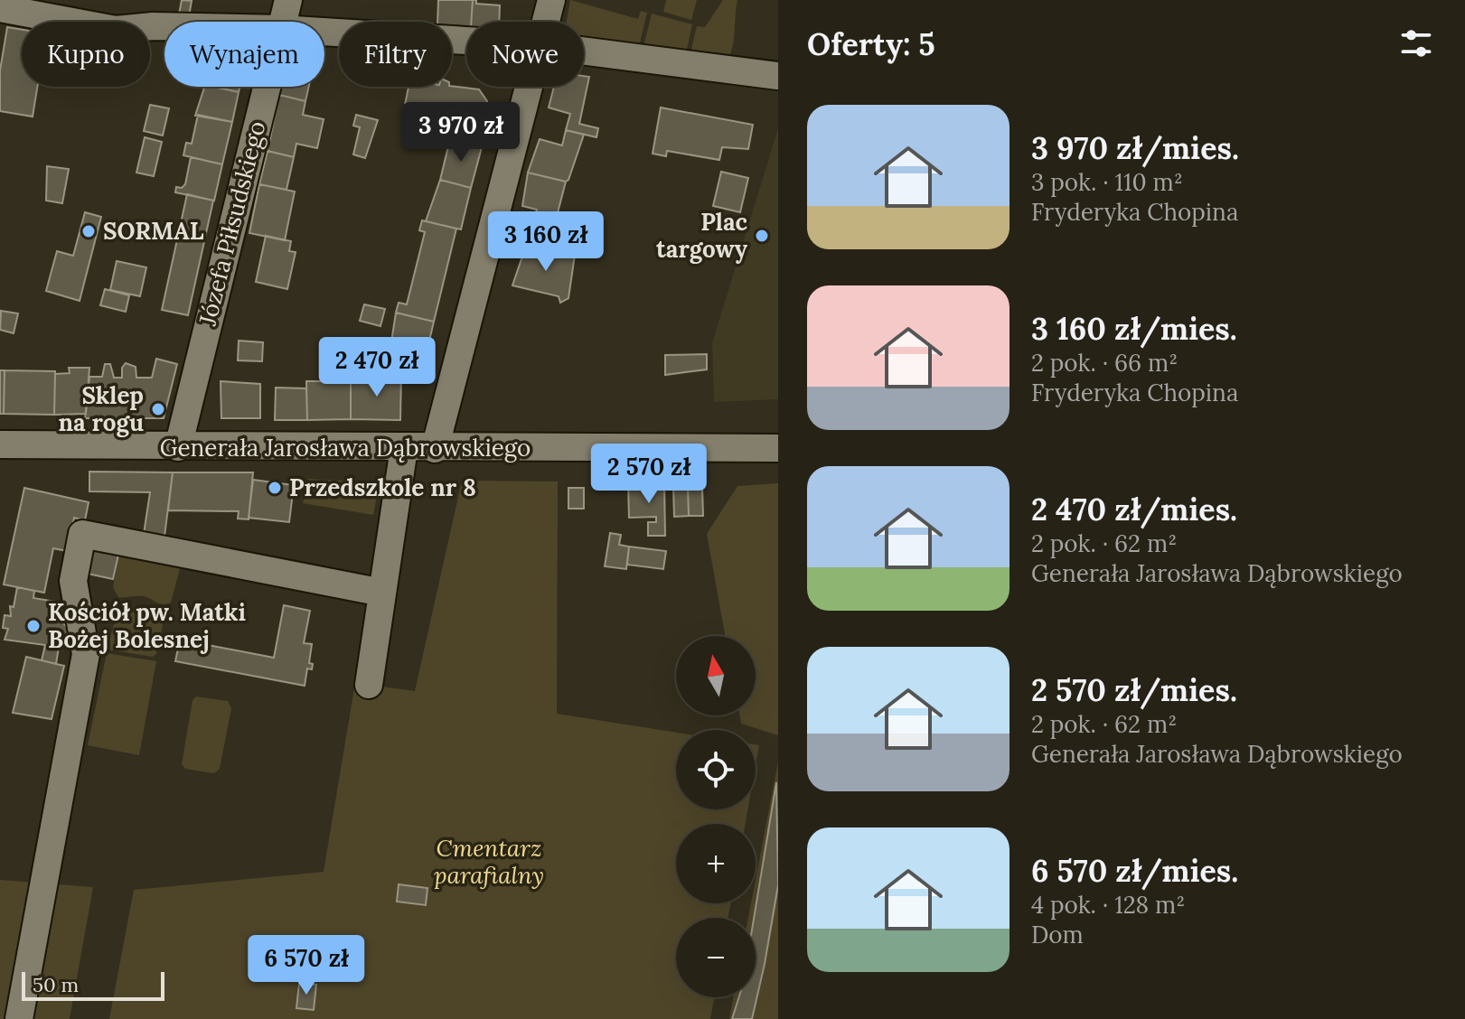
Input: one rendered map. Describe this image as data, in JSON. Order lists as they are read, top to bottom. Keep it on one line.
{"streets":{"street":["Józefa Piłsudskiego","Generała Jarosława Dąbrowskiego"]},"crossings":[["Józefa Piłsudskiego","Generała Jarosława Dąbrowskiego"]],"parks":["Cmentarz parafialny"],"places":["SORMAL","Plac targowy","Sklep na rogu","Przedszkole nr 8","Kościół pw. Matki Bożej Bolesnej"],"scale_bar":"50 m","north":"top","page":{"heading":"Oferty: 5","chip":["Kupno","Wynajem","Filtry","Nowe"],"list":[{"name":"3 970 zł/mies.","note":"3 pok. · 110 m² · Fryderyka Chopina"},{"name":"3 160 zł/mies.","note":"2 pok. · 66 m² · Fryderyka Chopina"},{"name":"2 470 zł/mies.","note":"2 pok. · 62 m² · Generała Jarosława Dąbrowskiego"},{"name":"2 570 zł/mies.","note":"2 pok. · 62 m² · Generała Jarosława Dąbrowskiego"},{"name":"6 570 zł/mies.","note":"4 pok. · 128 m² · Dom"}],"price":["3 970 zł","3 160 zł","2 470 zł","2 570 zł","6 570 zł"],"map_buttons":["+","−"],"scale":"50 m"}}
